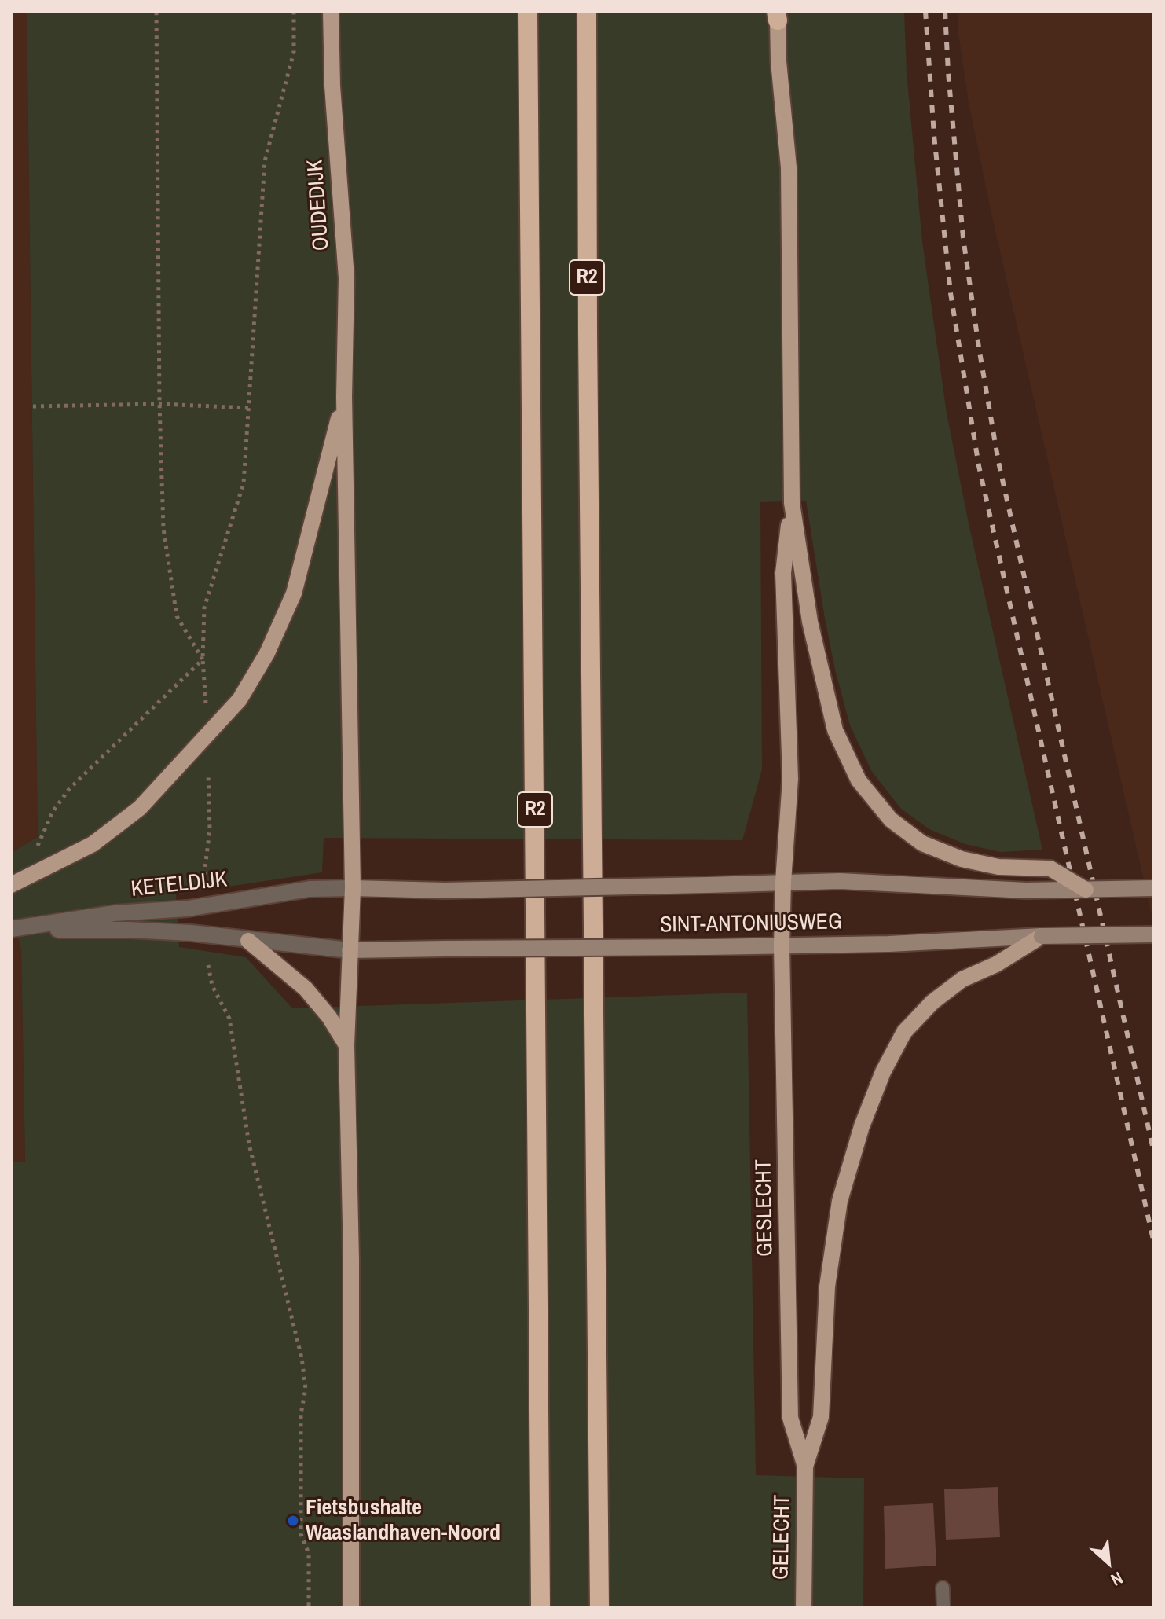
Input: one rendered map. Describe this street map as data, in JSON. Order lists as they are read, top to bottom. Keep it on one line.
{"streets":{"highway":["R2"],"main road":["OUDEDIJK","SINT-ANTONIUSWEG","GESLECHT","GELECHT"],"street":["KETELDIJK"]},"crossings":[["KETELDIJK","SINT-ANTONIUSWEG"],["SINT-ANTONIUSWEG","GESLECHT"],["GESLECHT","GELECHT"]],"places":["Fietsbushalte Waaslandhaven-Noord"],"north":"bottom right"}
